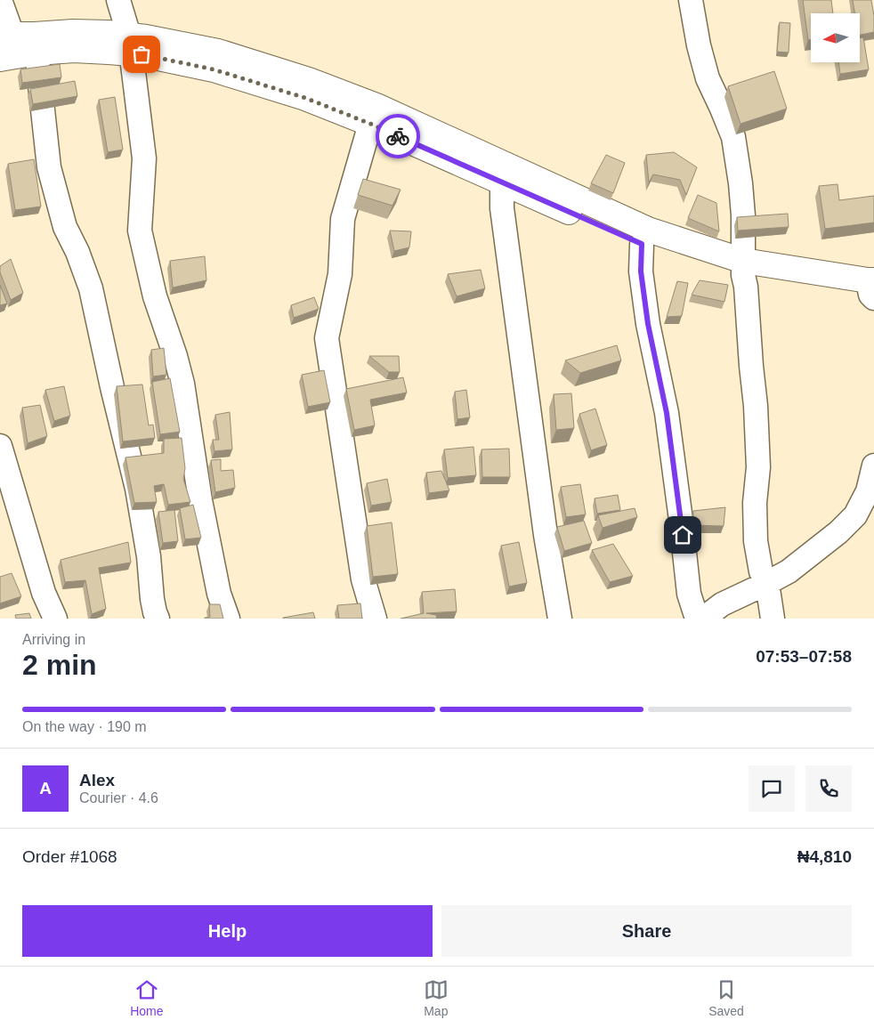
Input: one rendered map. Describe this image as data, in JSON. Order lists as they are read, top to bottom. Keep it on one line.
{"north":"left","page":{"heading":["2 min","Arriving in","07:53–07:58"],"panel":["Alex","Courier · 4.6","Order #1068","₦4,810"],"bar":"On the way · 190 m","round":"A","buttons":["Help","Share"],"tabs":["Home","Map","Saved"]}}
